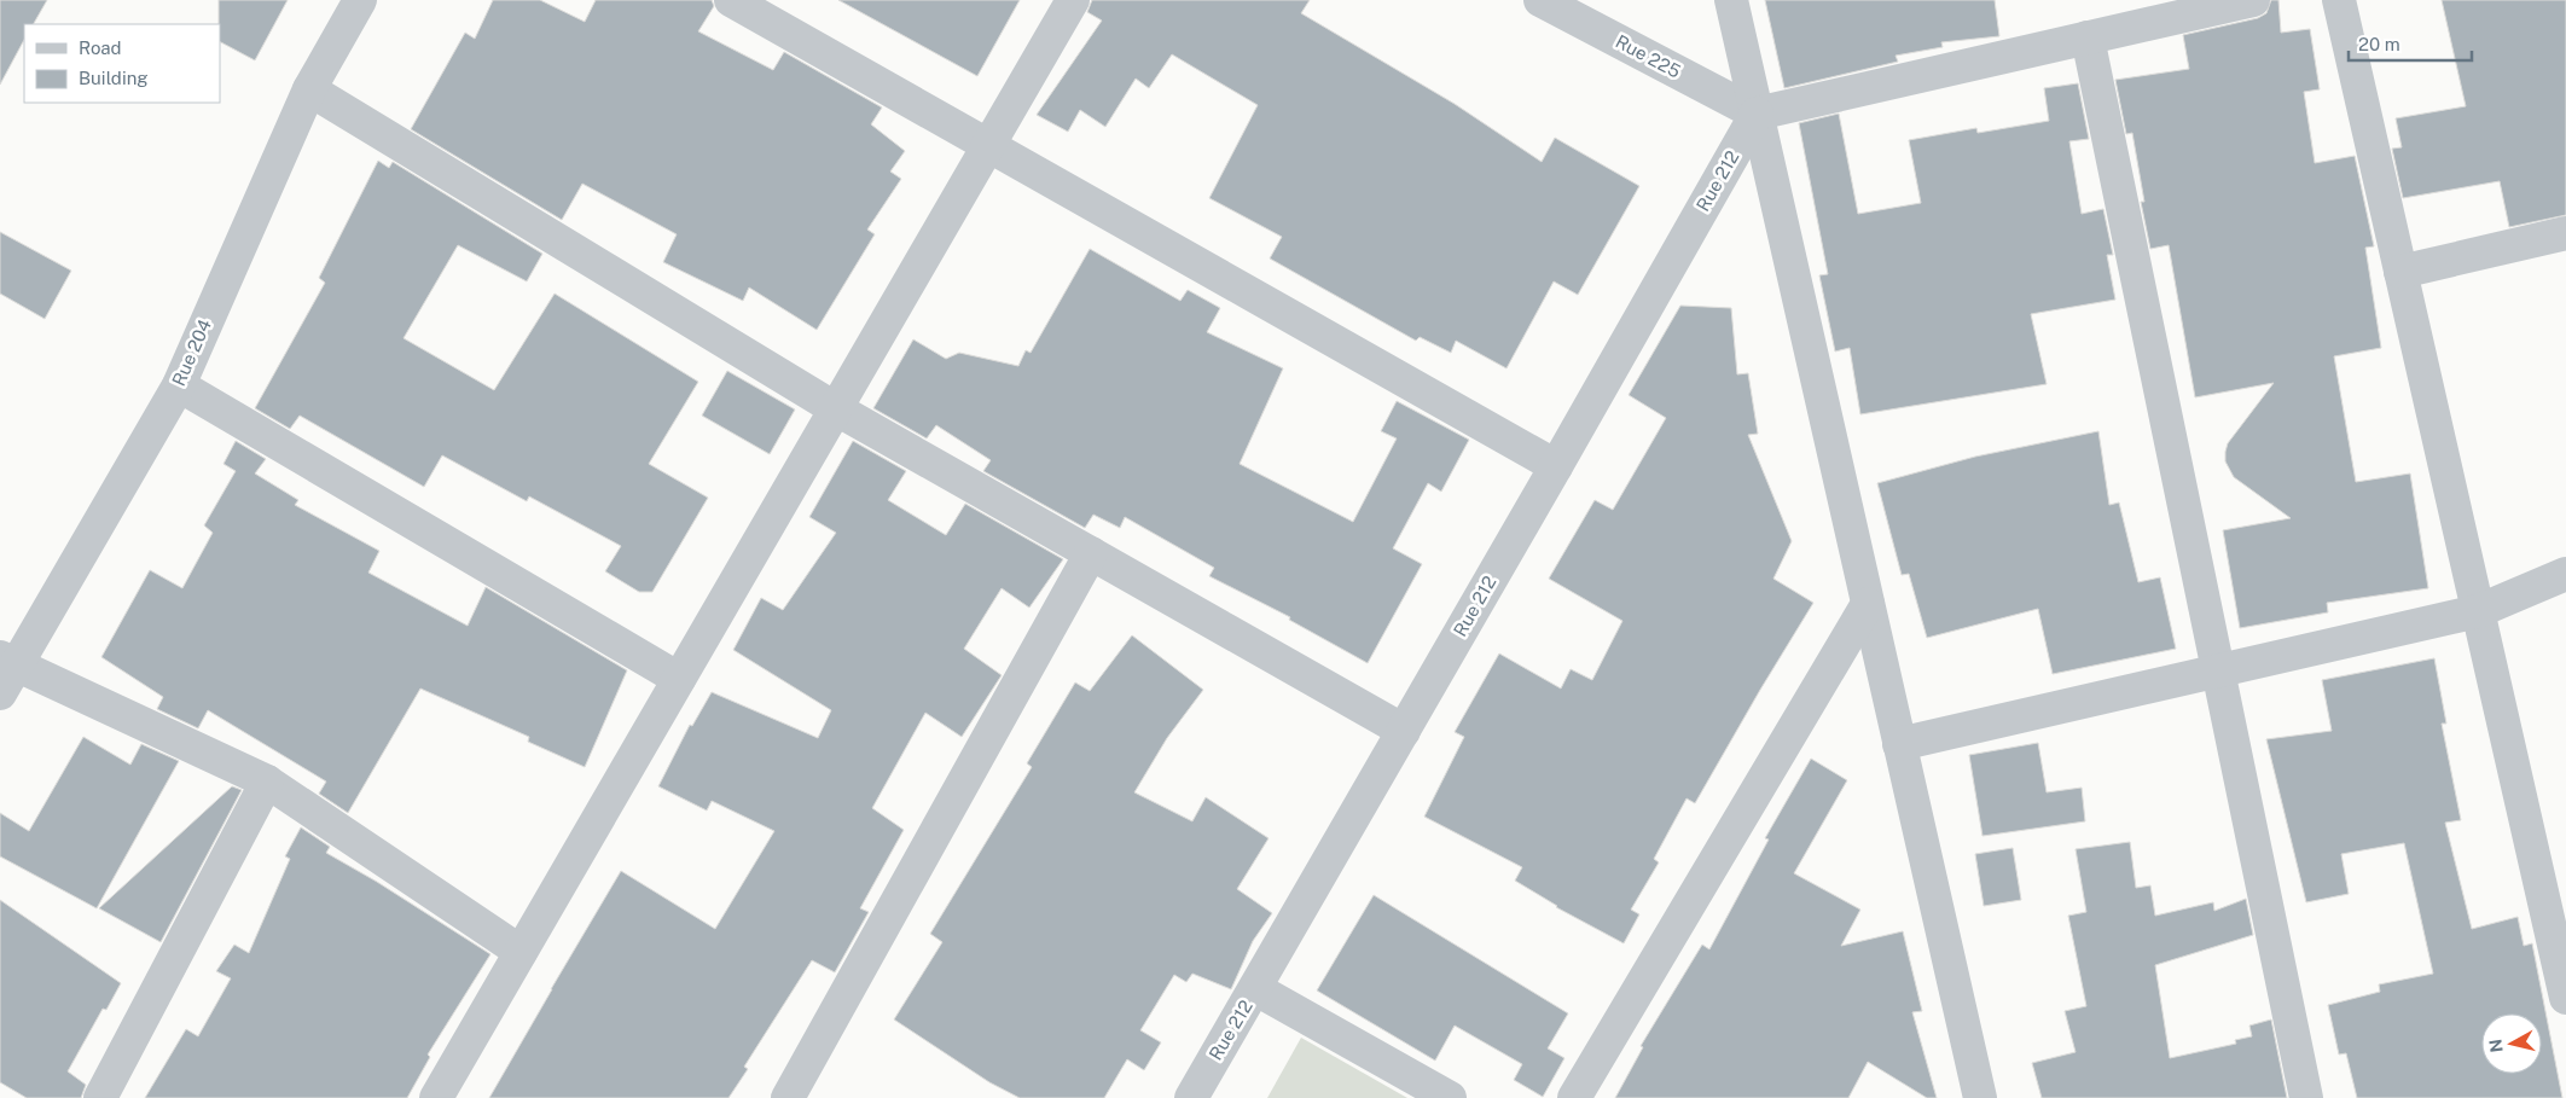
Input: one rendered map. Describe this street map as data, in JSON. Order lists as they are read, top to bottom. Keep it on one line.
{"streets":{"street":["Rue 225","Rue 212","Rue 204"]},"crossings":[["Rue 225","Rue 212"]],"legend":["Road","Building"],"scale_bar":"20 m","north":"left"}
